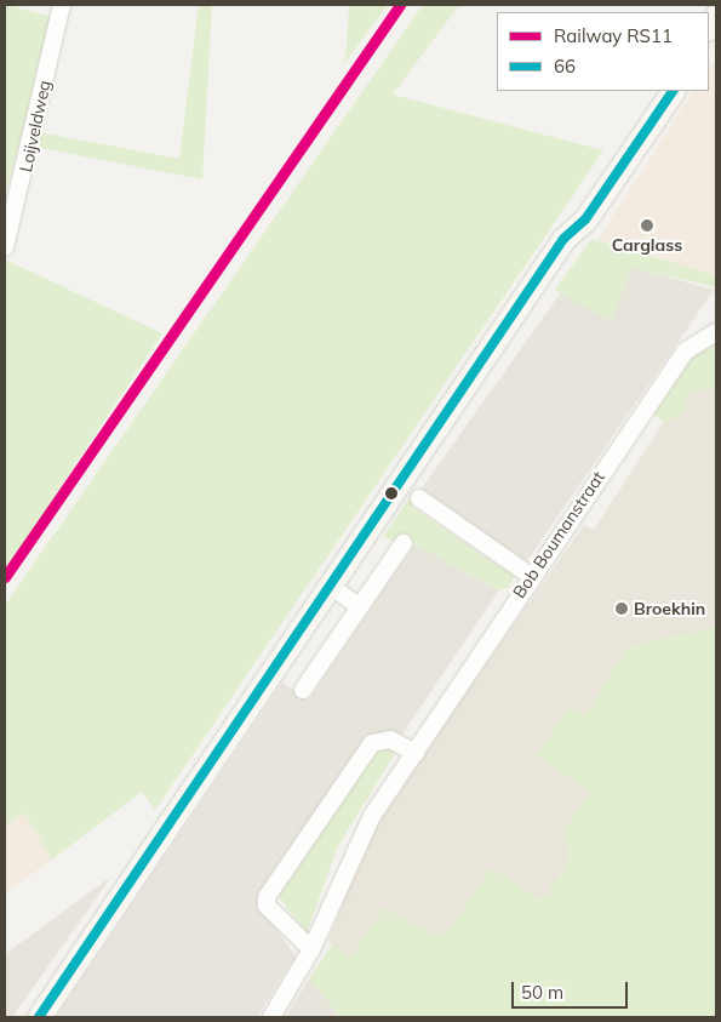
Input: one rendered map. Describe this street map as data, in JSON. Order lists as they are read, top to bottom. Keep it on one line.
{"streets":{"street":["Loijveldweg","Bob Boumanstraat"]},"places":["Carglass","Broekhin"],"lines":["rail line RS11","transit line 66"],"legend":["Railway RS11","66"],"scale_bar":"50 m"}
